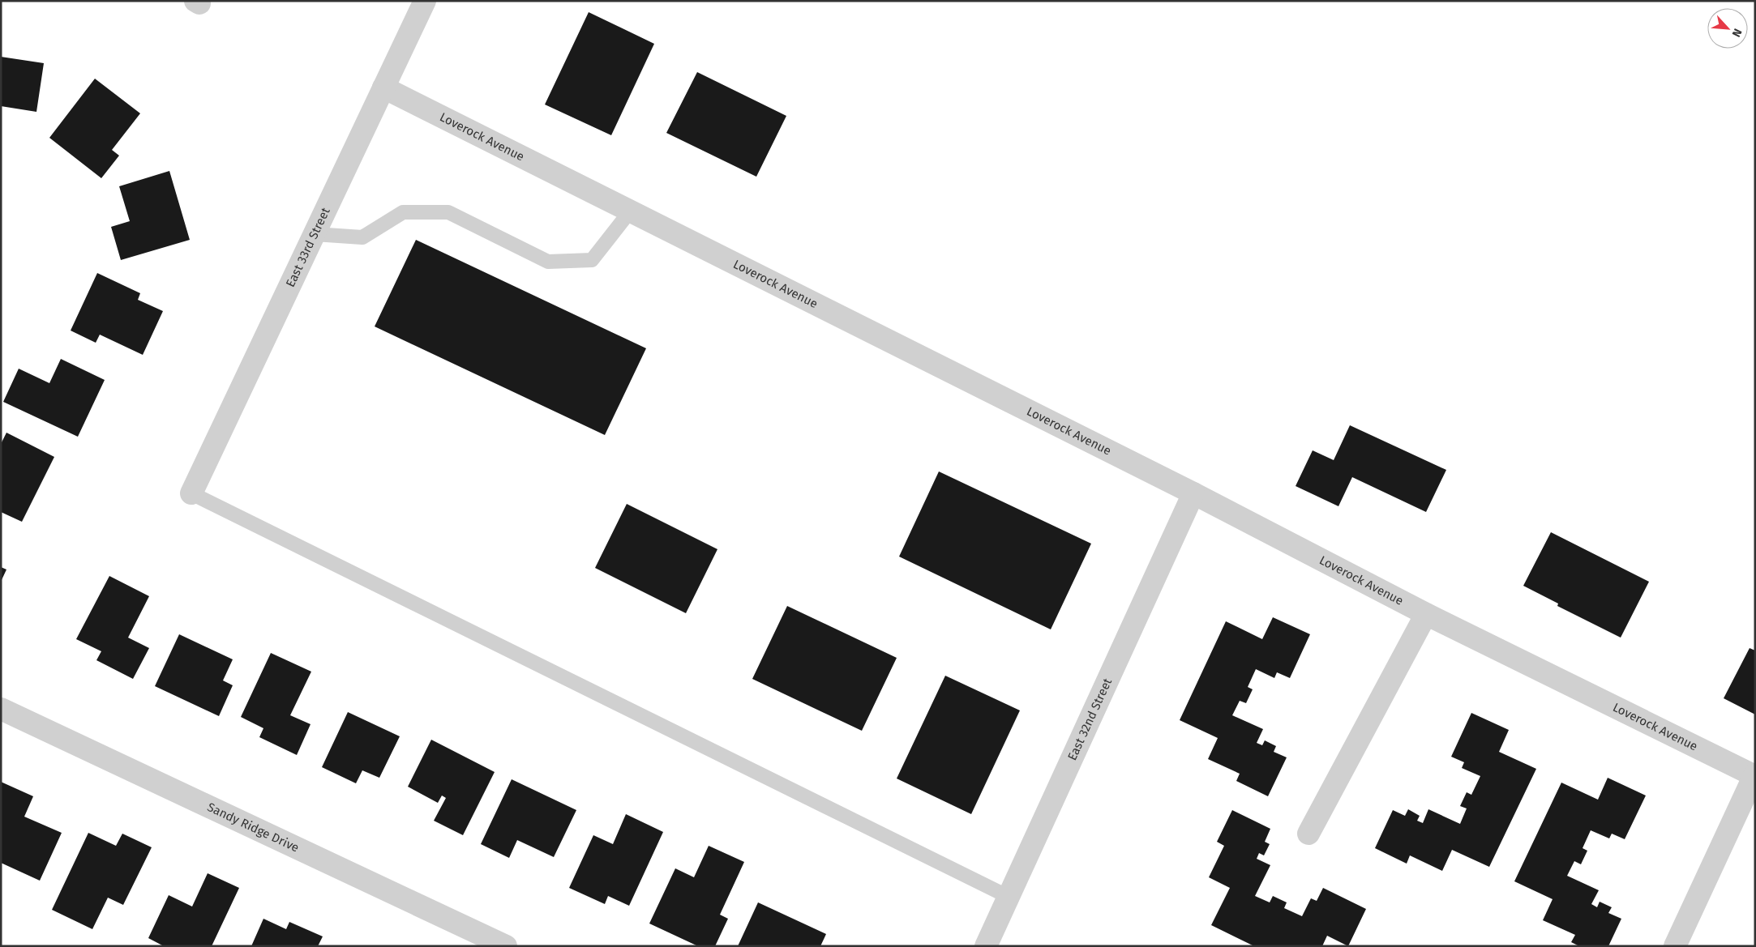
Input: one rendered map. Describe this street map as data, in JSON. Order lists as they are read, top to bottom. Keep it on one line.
{"streets":{"street":["Loverock Avenue","East 33rd Street","East 32nd Street","Sandy Ridge Drive"]},"crossings":[["Loverock Avenue","East 33rd Street"],["Loverock Avenue","East 32nd Street"]],"north":"bottom right"}
